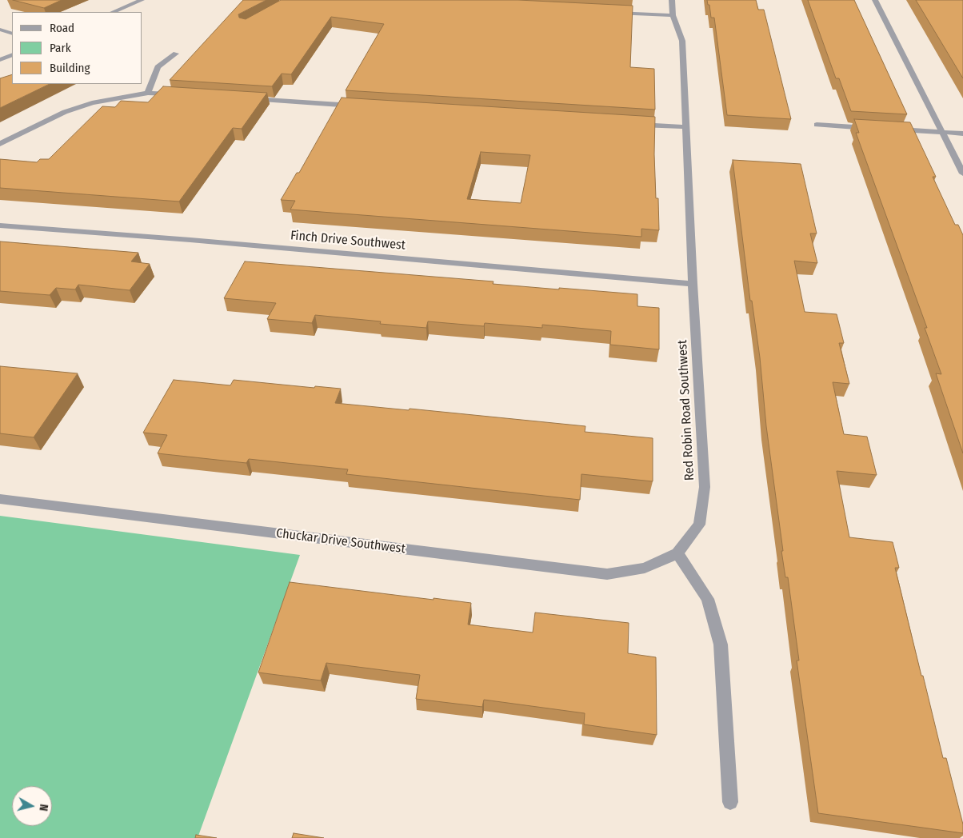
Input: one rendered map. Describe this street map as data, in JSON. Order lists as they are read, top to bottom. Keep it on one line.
{"streets":{"street":["Finch Drive Southwest","Red Robin Road Southwest","Chuckar Drive Southwest"]},"crossings":[["Finch Drive Southwest","Red Robin Road Southwest"],["Red Robin Road Southwest","Chuckar Drive Southwest"]],"legend":["Road","Park","Building"],"north":"right"}
